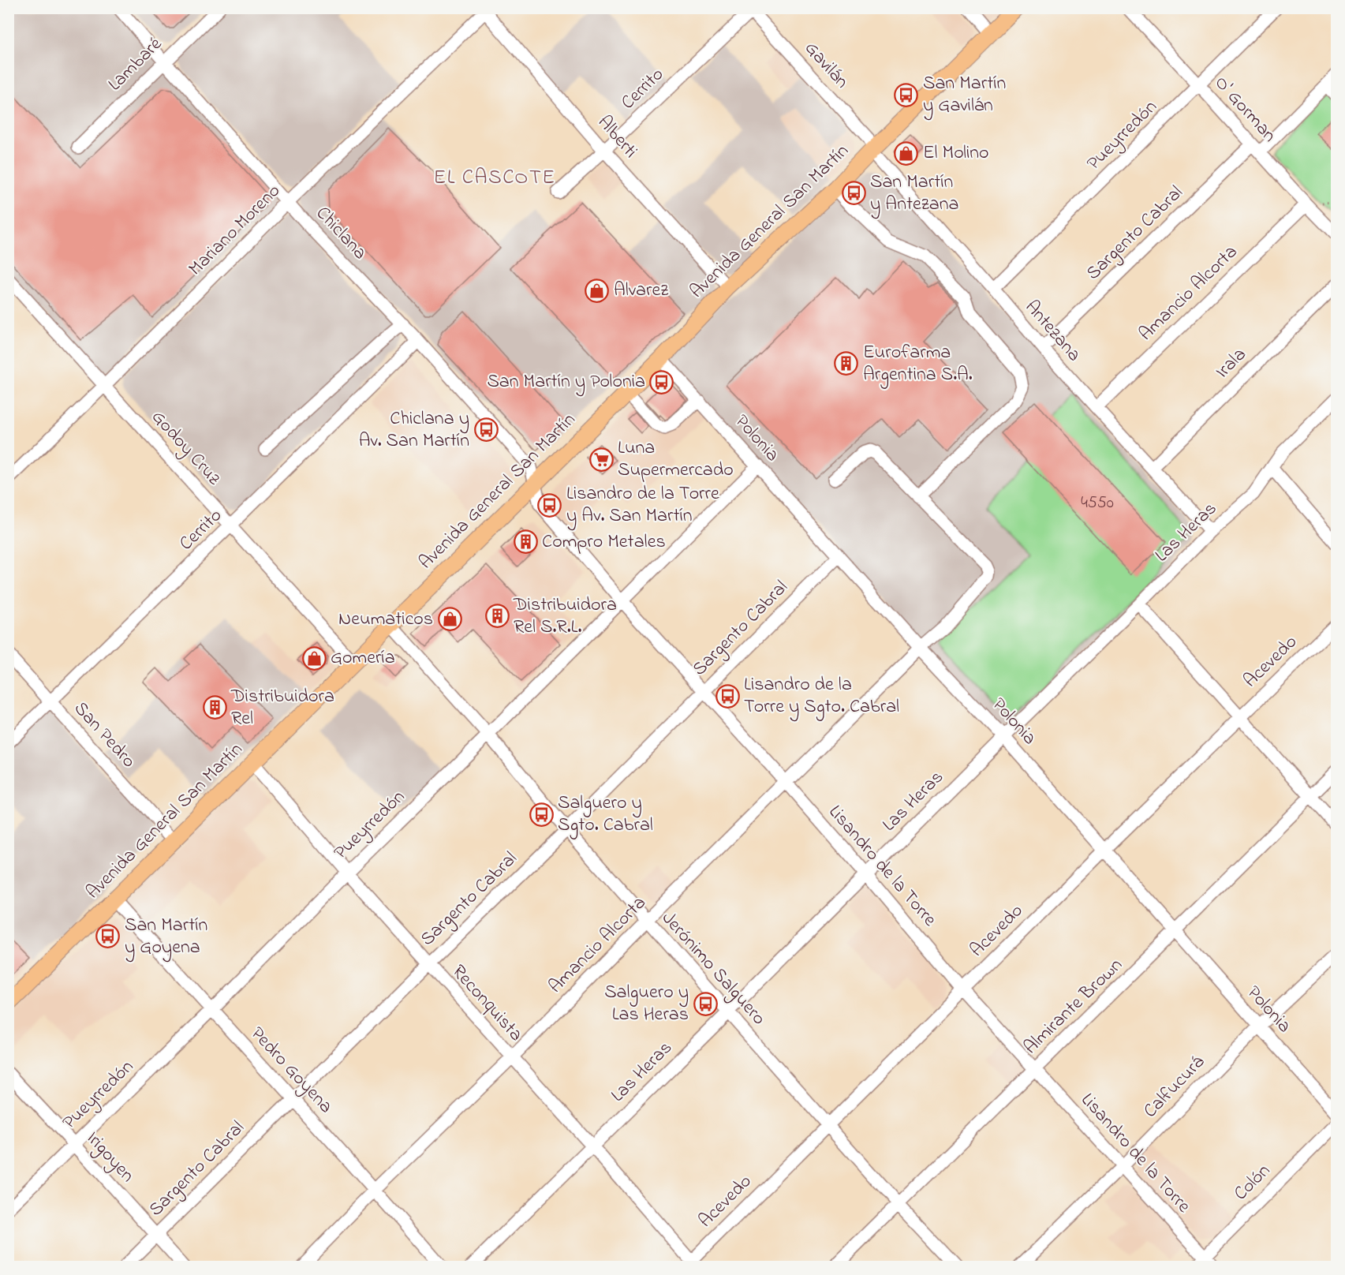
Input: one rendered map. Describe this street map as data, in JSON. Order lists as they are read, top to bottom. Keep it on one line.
{"streets":{"main road":["Avenida General San Martín"],"street":["Lambaré","Gavilán","Cerrito","O' Gorman","Pueyrredón","Alberti","Mariano Moreno","Chiclana","Sargento Cabral","Amancio Alcorta","Antezana","Irala","Polonia","Godoy Cruz","Las Heras","Acevedo","San Pedro","Lisandro de la Torre","Jerónimo Salguero","Reconquista","Almirante Brown","Pedro Goyena","Calfucurá","Irigoyen","Colón"]},"crossings":[["Lambaré","Chiclana"],["Gavilán","Cerrito"],["Gavilán","Avenida General San Martín"],["Gavilán","Antezana"],["Cerrito","Alberti"],["Cerrito","Chiclana"],["Cerrito","Godoy Cruz"],["Cerrito","San Pedro"],["O' Gorman","Pueyrredón"],["O' Gorman","Sargento Cabral"],["O' Gorman","Amancio Alcorta"],["Pueyrredón","Antezana"],["Pueyrredón","Polonia"],["Pueyrredón","Lisandro de la Torre"],["Pueyrredón","Jerónimo Salguero"],["Pueyrredón","Reconquista"],["Pueyrredón","Pedro Goyena"],["Pueyrredón","Irigoyen"],["Alberti","Avenida General San Martín"],["Alberti","Mariano Moreno"],["Avenida General San Martín","Chiclana"],["Avenida General San Martín","Antezana"],["Avenida General San Martín","Polonia"],["Avenida General San Martín","Godoy Cruz"],["Avenida General San Martín","San Pedro"],["Avenida General San Martín","Lisandro de la Torre"],["Avenida General San Martín","Jerónimo Salguero"],["Avenida General San Martín","Reconquista"],["Avenida General San Martín","Pedro Goyena"],["Mariano Moreno","Chiclana"],["Mariano Moreno","Godoy Cruz"],["Chiclana","Lisandro de la Torre"],["Sargento Cabral","Antezana"],["Sargento Cabral","Polonia"],["Sargento Cabral","Lisandro de la Torre"],["Sargento Cabral","Jerónimo Salguero"],["Sargento Cabral","Reconquista"],["Sargento Cabral","Pedro Goyena"],["Sargento Cabral","Irigoyen"],["Amancio Alcorta","Antezana"],["Amancio Alcorta","Polonia"],["Amancio Alcorta","Lisandro de la Torre"],["Amancio Alcorta","Jerónimo Salguero"],["Amancio Alcorta","Reconquista"],["Amancio Alcorta","Pedro Goyena"],["Antezana","Irala"],["Antezana","Las Heras"],["Polonia","Las Heras"],["Polonia","Acevedo"],["Polonia","Almirante Brown"],["Polonia","Calfucurá"],["Las Heras","Lisandro de la Torre"],["Las Heras","Jerónimo Salguero"],["Las Heras","Reconquista"],["Acevedo","Lisandro de la Torre"],["Acevedo","Jerónimo Salguero"],["Acevedo","Reconquista"],["Lisandro de la Torre","Almirante Brown"],["Lisandro de la Torre","Calfucurá"],["Lisandro de la Torre","Colón"],["Jerónimo Salguero","Almirante Brown"]],"districts":["EL CASCOTE"],"places":{"bus stop":["San Martín y Gavilán","San Martín y Antezana","San Martín y Polonia","Chiclana y Av. San Martín","Lisandro de la Torre y Av. San Martín","Lisandro de la Torre y Sgto. Cabral","Salguero y Sgto. Cabral","San Martín y Goyena","Salguero y Las Heras"],"shop":["El Molino","Alvarez","Neumaticos","Gomería"],"building":["Eurofarma Argentina S.A.","Compro Metales","Distribuidora Rel S.R.L.","Distribuidora Rel"],"supermarket":["Luna Supermercado"]},"house_numbers":["4550"]}
